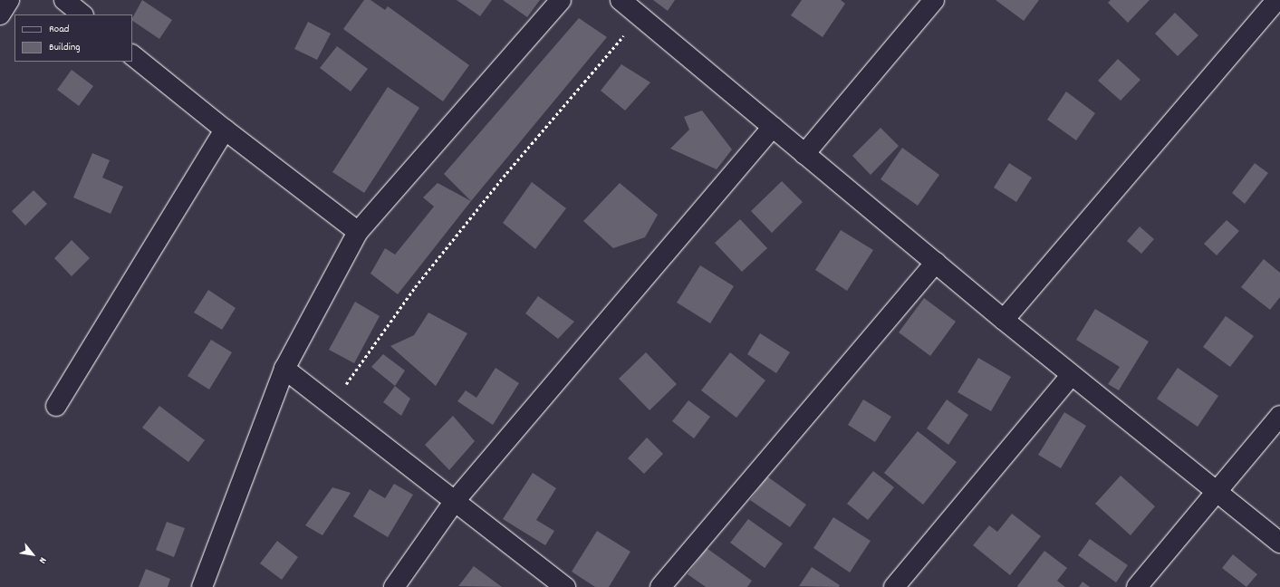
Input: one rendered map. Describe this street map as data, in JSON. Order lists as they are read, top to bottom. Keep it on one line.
{"legend":["Road","Building"],"north":"bottom right"}
